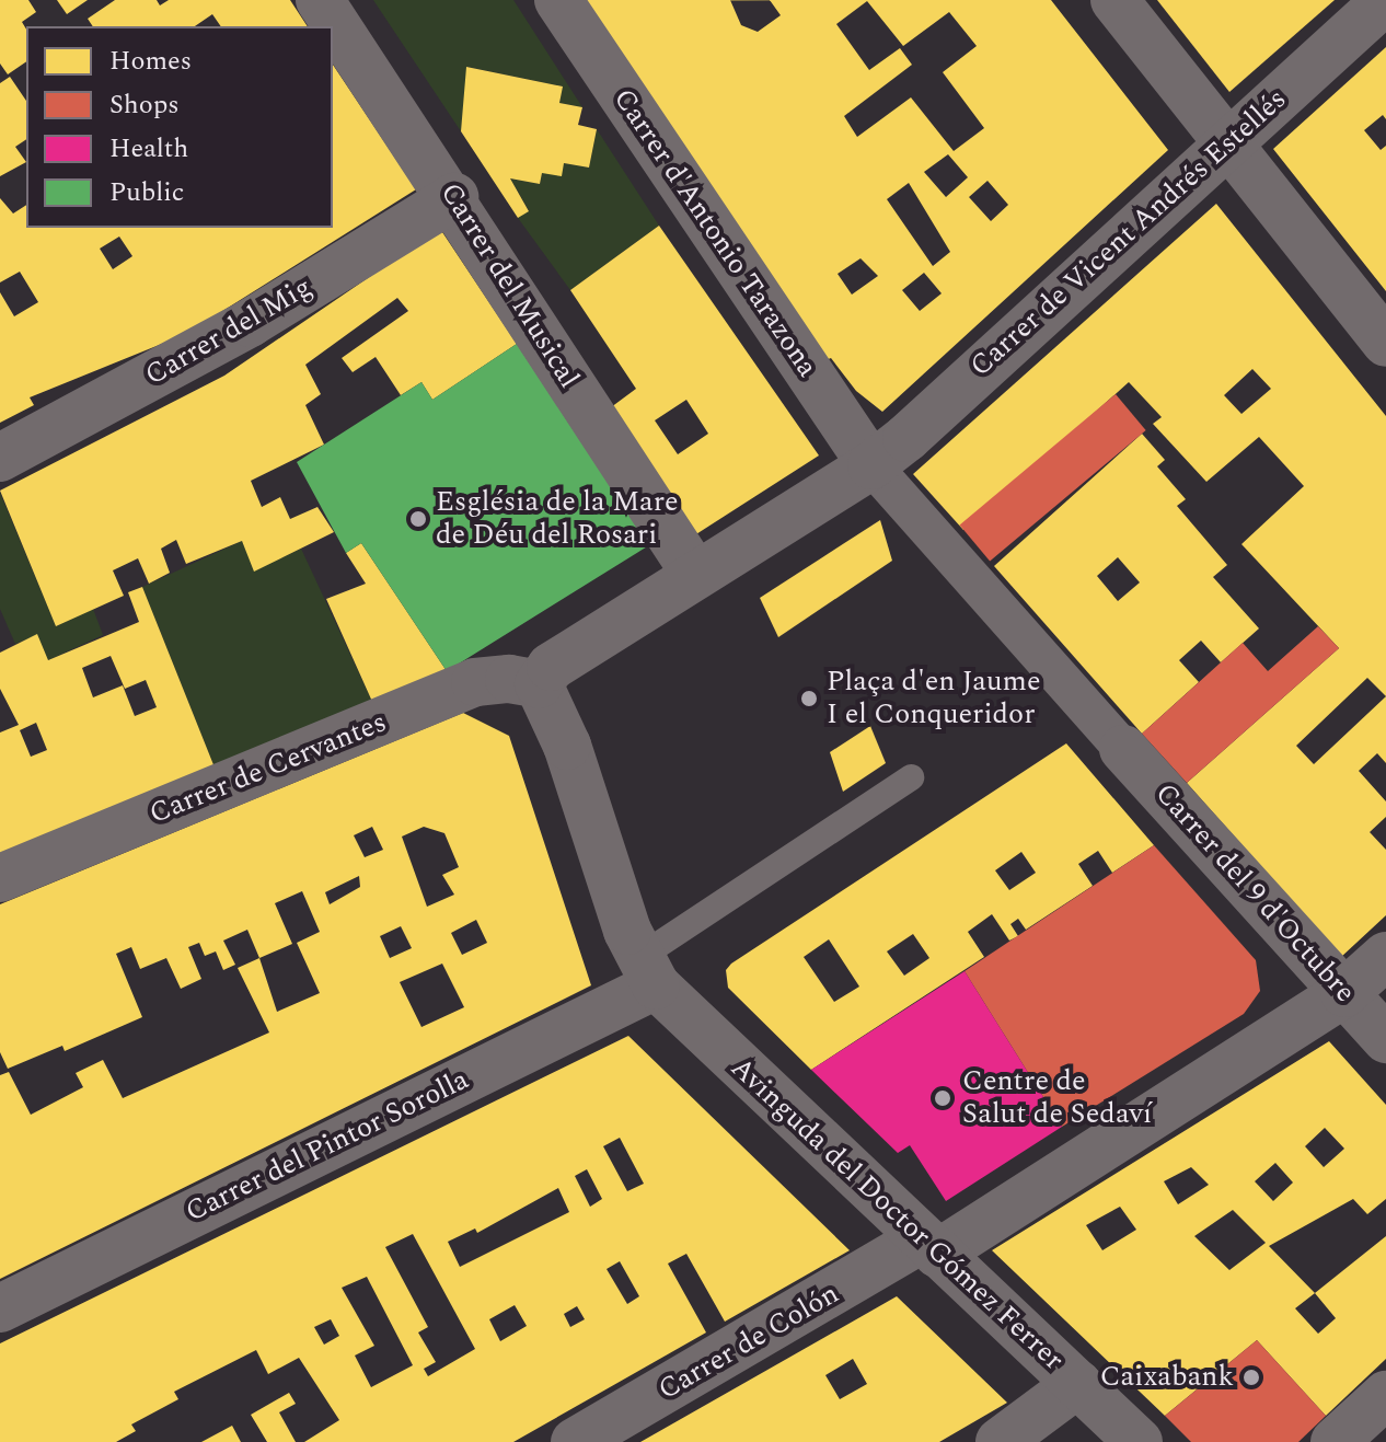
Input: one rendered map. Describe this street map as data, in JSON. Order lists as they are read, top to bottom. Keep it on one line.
{"streets":{"street":["Carrer d'Antonio Tarazona","Carrer de Vicent Andrés Estellés","Carrer del Musical","Carrer del Mig","Carrer de Cervantes","Carrer del 9 d'Octubre","Carrer del Pintor Sorolla","Avinguda del Doctor Gómez Ferrer","Carrer de Colón"]},"crossings":[["Carrer d'Antonio Tarazona","Carrer de Vicent Andrés Estellés"],["Carrer del Musical","Carrer del Mig"],["Carrer del 9 d'Octubre","Carrer de Colón"],["Carrer del Pintor Sorolla","Avinguda del Doctor Gómez Ferrer"],["Avinguda del Doctor Gómez Ferrer","Carrer de Colón"]],"places":["Església de la Mare de Déu del Rosari","Plaça d'en Jaume I el Conqueridor","Centre de Salut de Sedaví","Caixabank"],"legend":["Homes","Shops","Health","Public"]}
